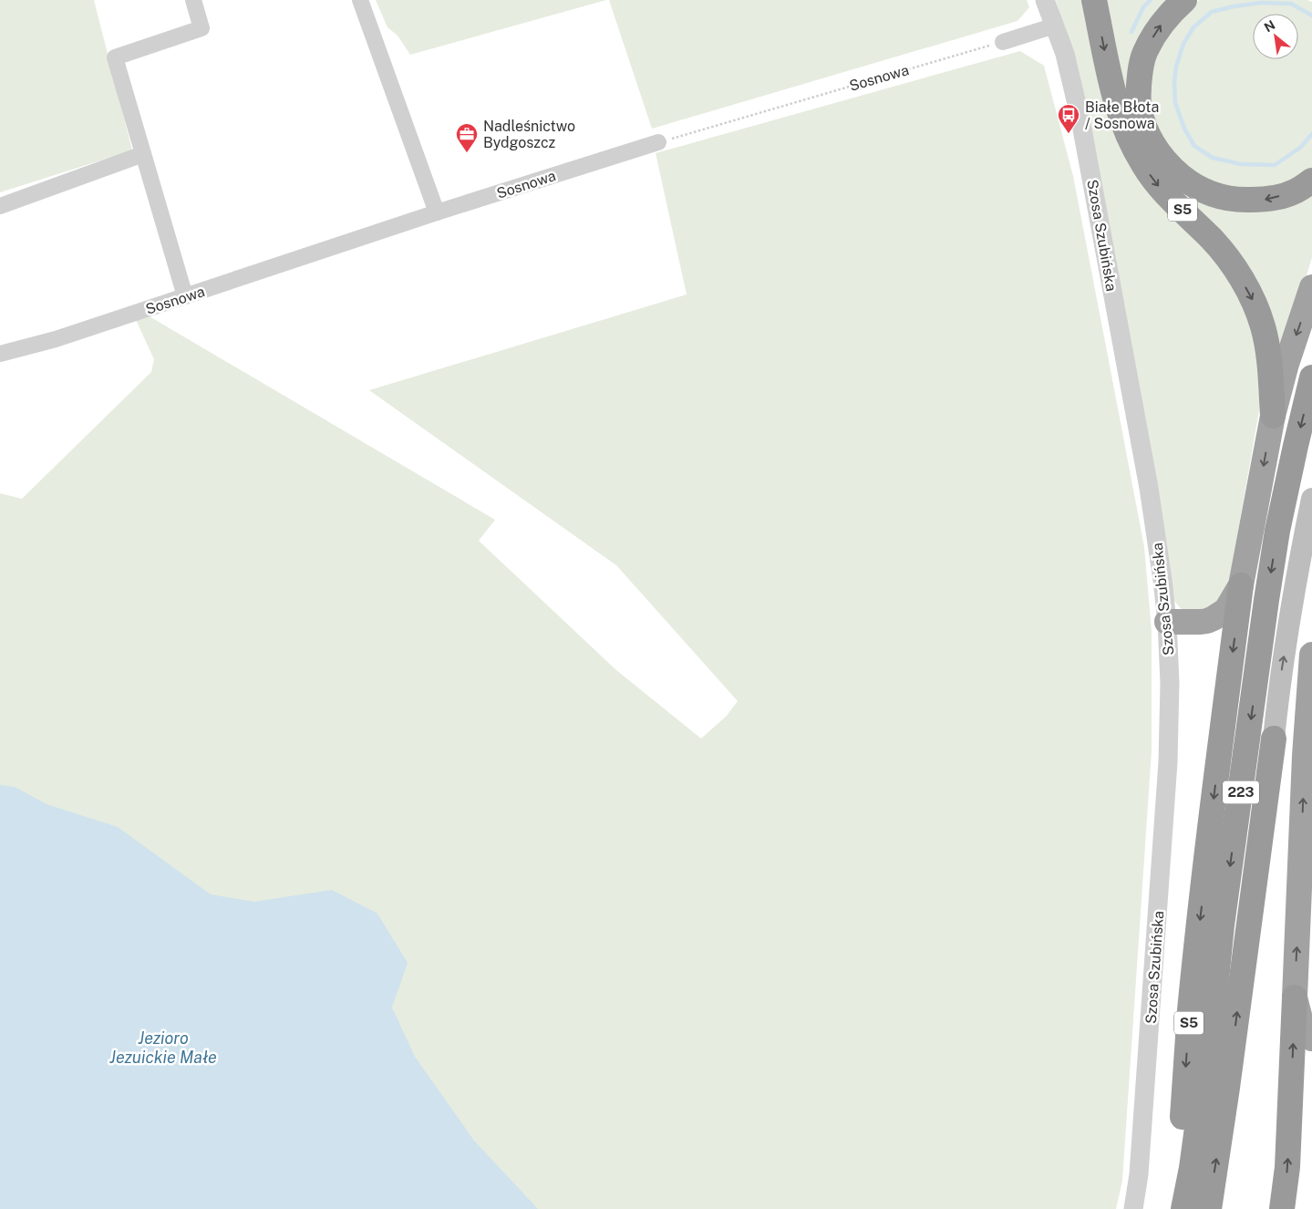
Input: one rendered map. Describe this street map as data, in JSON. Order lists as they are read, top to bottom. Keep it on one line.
{"streets":{"highway":["S5","223"],"street":["Sosnowa","Szosa Szubińska"]},"water":["Jezioro Jezuickie Małe"],"places":{"bus stop":["Białe Błota / Sosnowa"],"office":["Nadleśnictwo Bydgoszcz"]},"north":"top left"}
